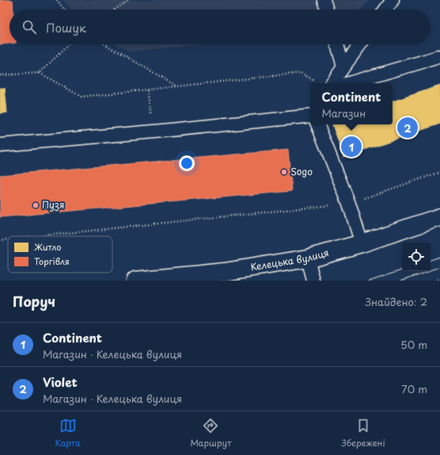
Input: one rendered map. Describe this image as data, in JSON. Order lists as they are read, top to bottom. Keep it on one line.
{"streets":{"main road":["Келецька вулиця"]},"places":["Sogo","Пузя"],"legend":["Житло","Торгівля"],"page":{"search":"Пошук","popup":["Continent","Магазин"],"pins":["2","1"],"heading":["Поруч","Знайдено: 2"],"list":[{"mark":"1","name":"Continent","note":"Магазин · Келецька вулиця","value":"50 m"},{"mark":"2","name":"Violet","note":"Магазин · Келецька вулиця","value":"70 m"}],"nav":["Карта","Маршрут","Збережені"]}}
